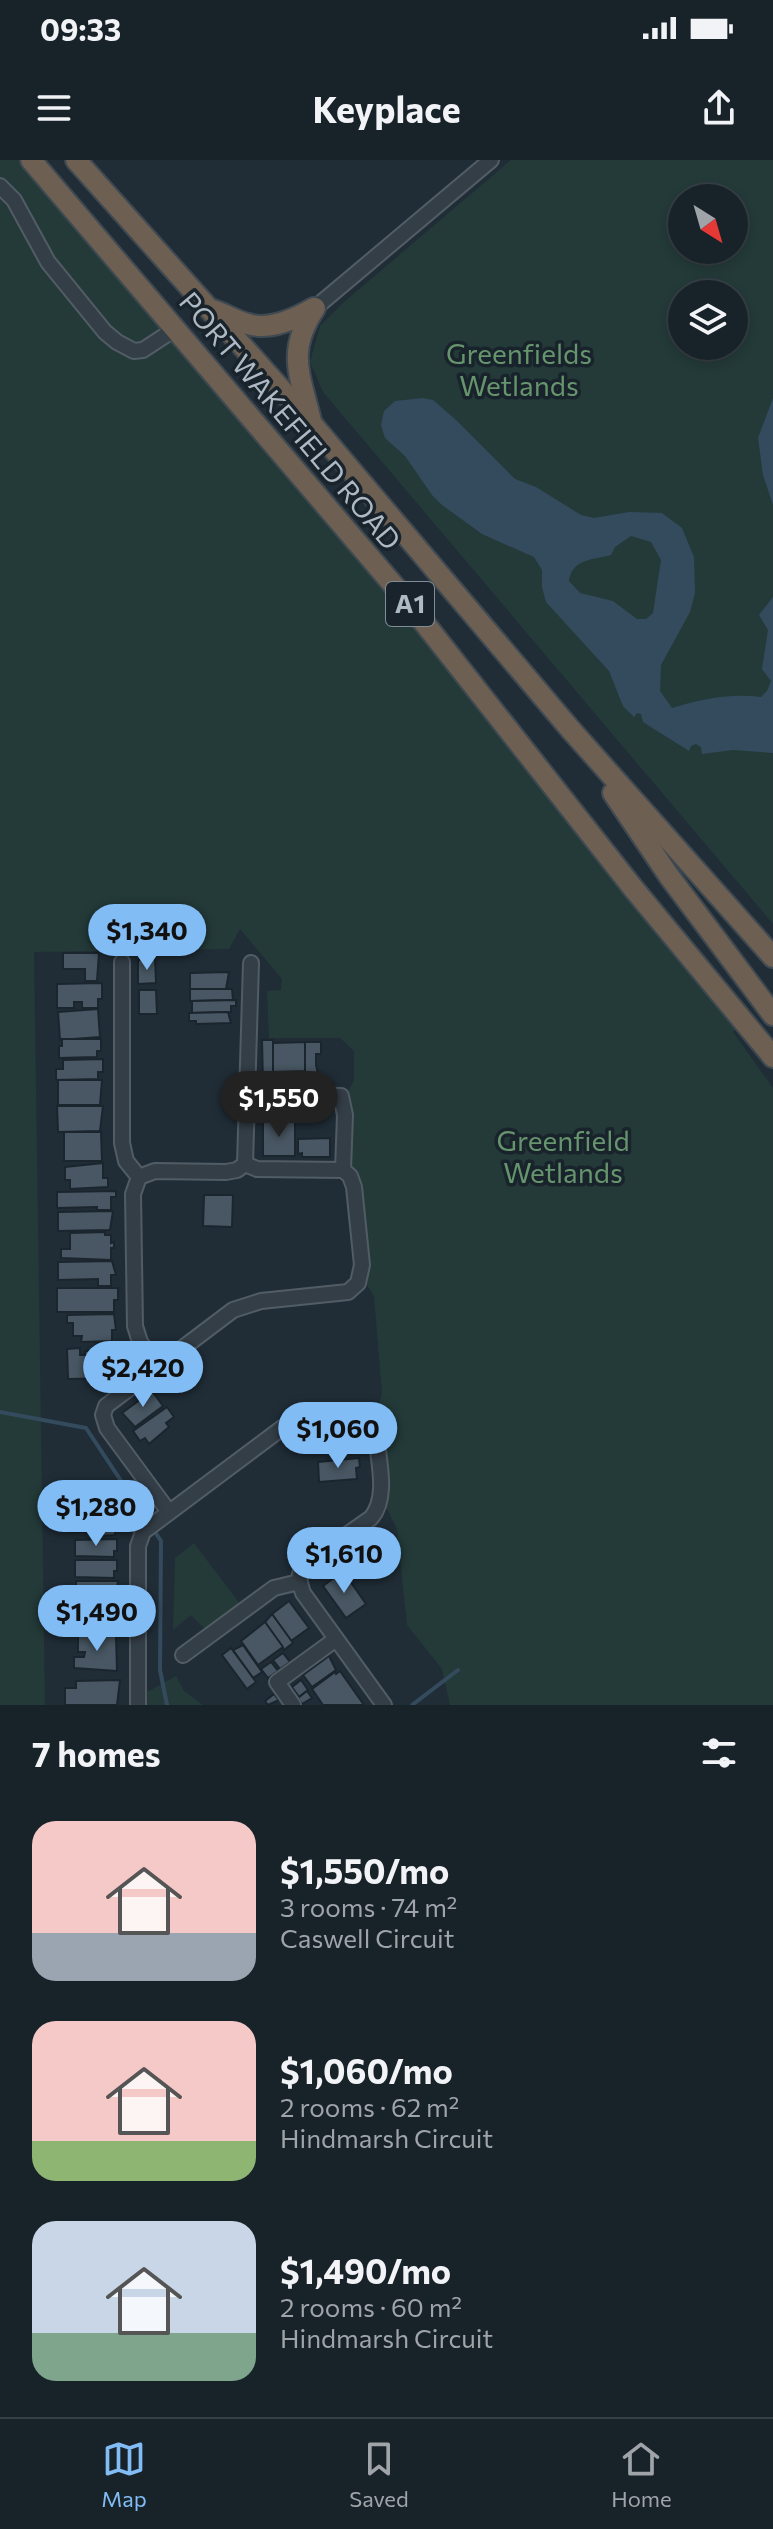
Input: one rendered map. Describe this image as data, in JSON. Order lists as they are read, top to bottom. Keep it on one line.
{"streets":{"highway":["PORT WAKEFIELD ROAD","A1"]},"parks":["Greenfields Wetlands","Greenfield Wetlands"],"north":"bottom right","page":{"status":"09:33","header":"Keyplace","price":["$1,340","$1,550","$2,420","$1,060","$1,280","$1,610","$1,490"],"heading":"7 homes","list":[{"name":"$1,550/mo","note":"3 rooms · 74 m² · Caswell Circuit"},{"name":"$1,060/mo","note":"2 rooms · 62 m² · Hindmarsh Circuit"},{"name":"$1,490/mo","note":"2 rooms · 60 m² · Hindmarsh Circuit"}],"tabs":["Map","Saved","Home"]}}
